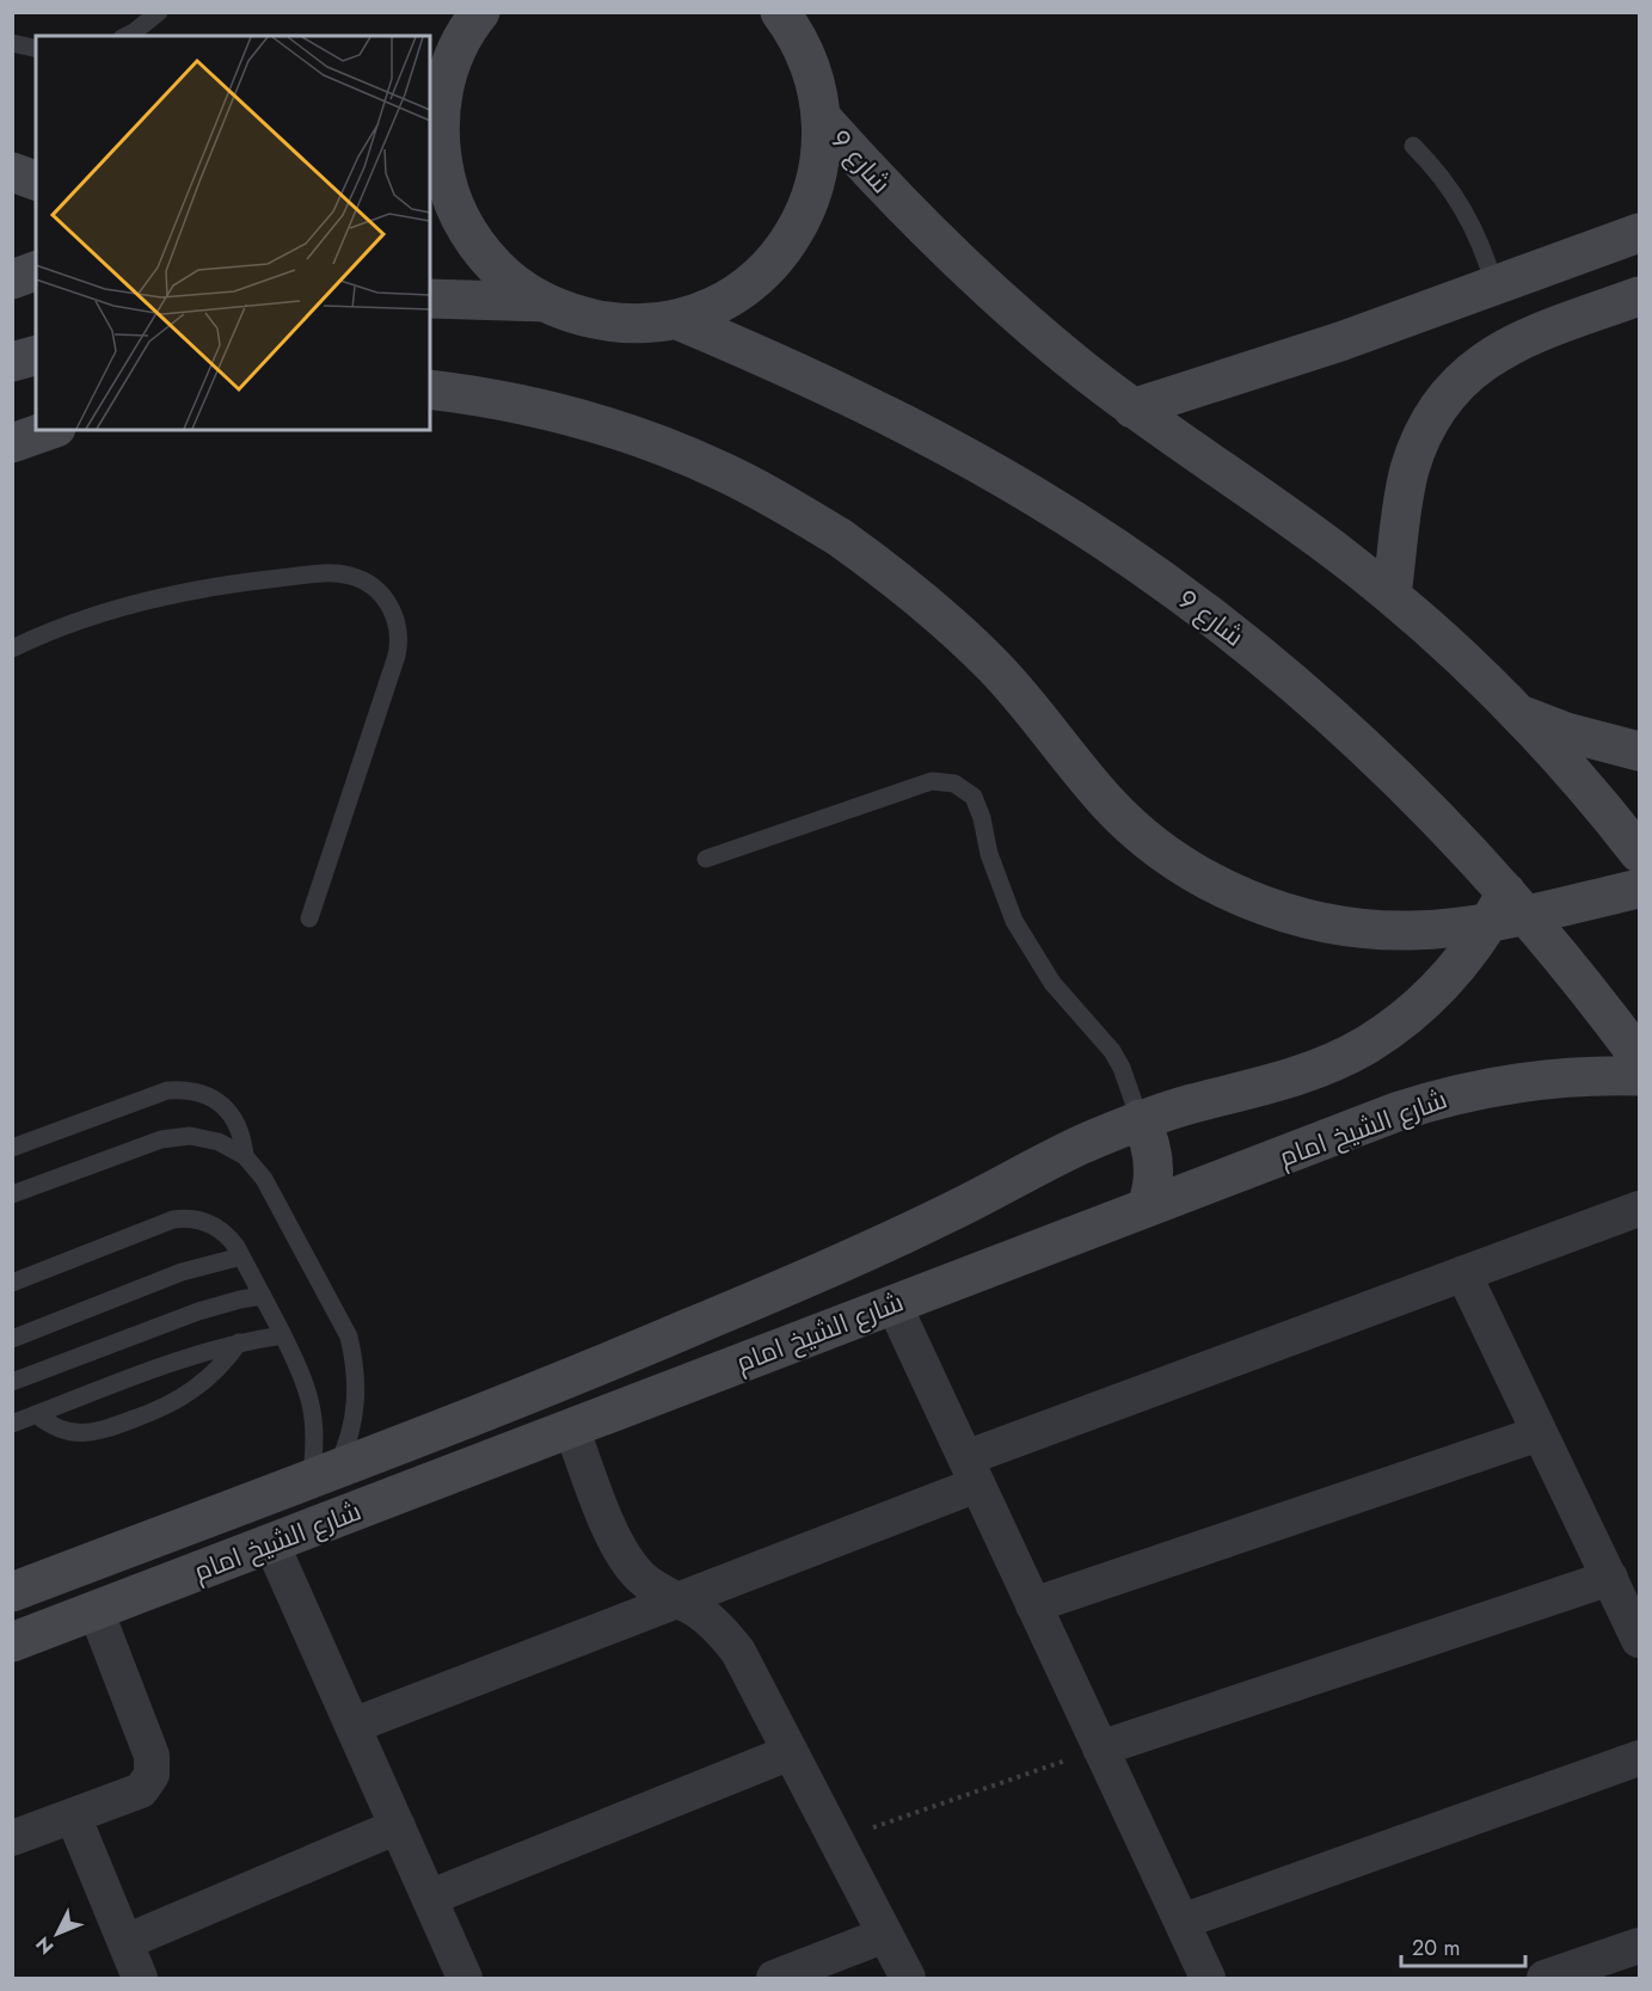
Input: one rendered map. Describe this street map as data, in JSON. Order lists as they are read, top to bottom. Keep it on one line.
{"streets":{"main road":["شارع 9","شارع الشيخ امام"]},"crossings":[["شارع 9","شارع الشيخ امام"]],"scale_bar":"20 m","north":"bottom left"}
